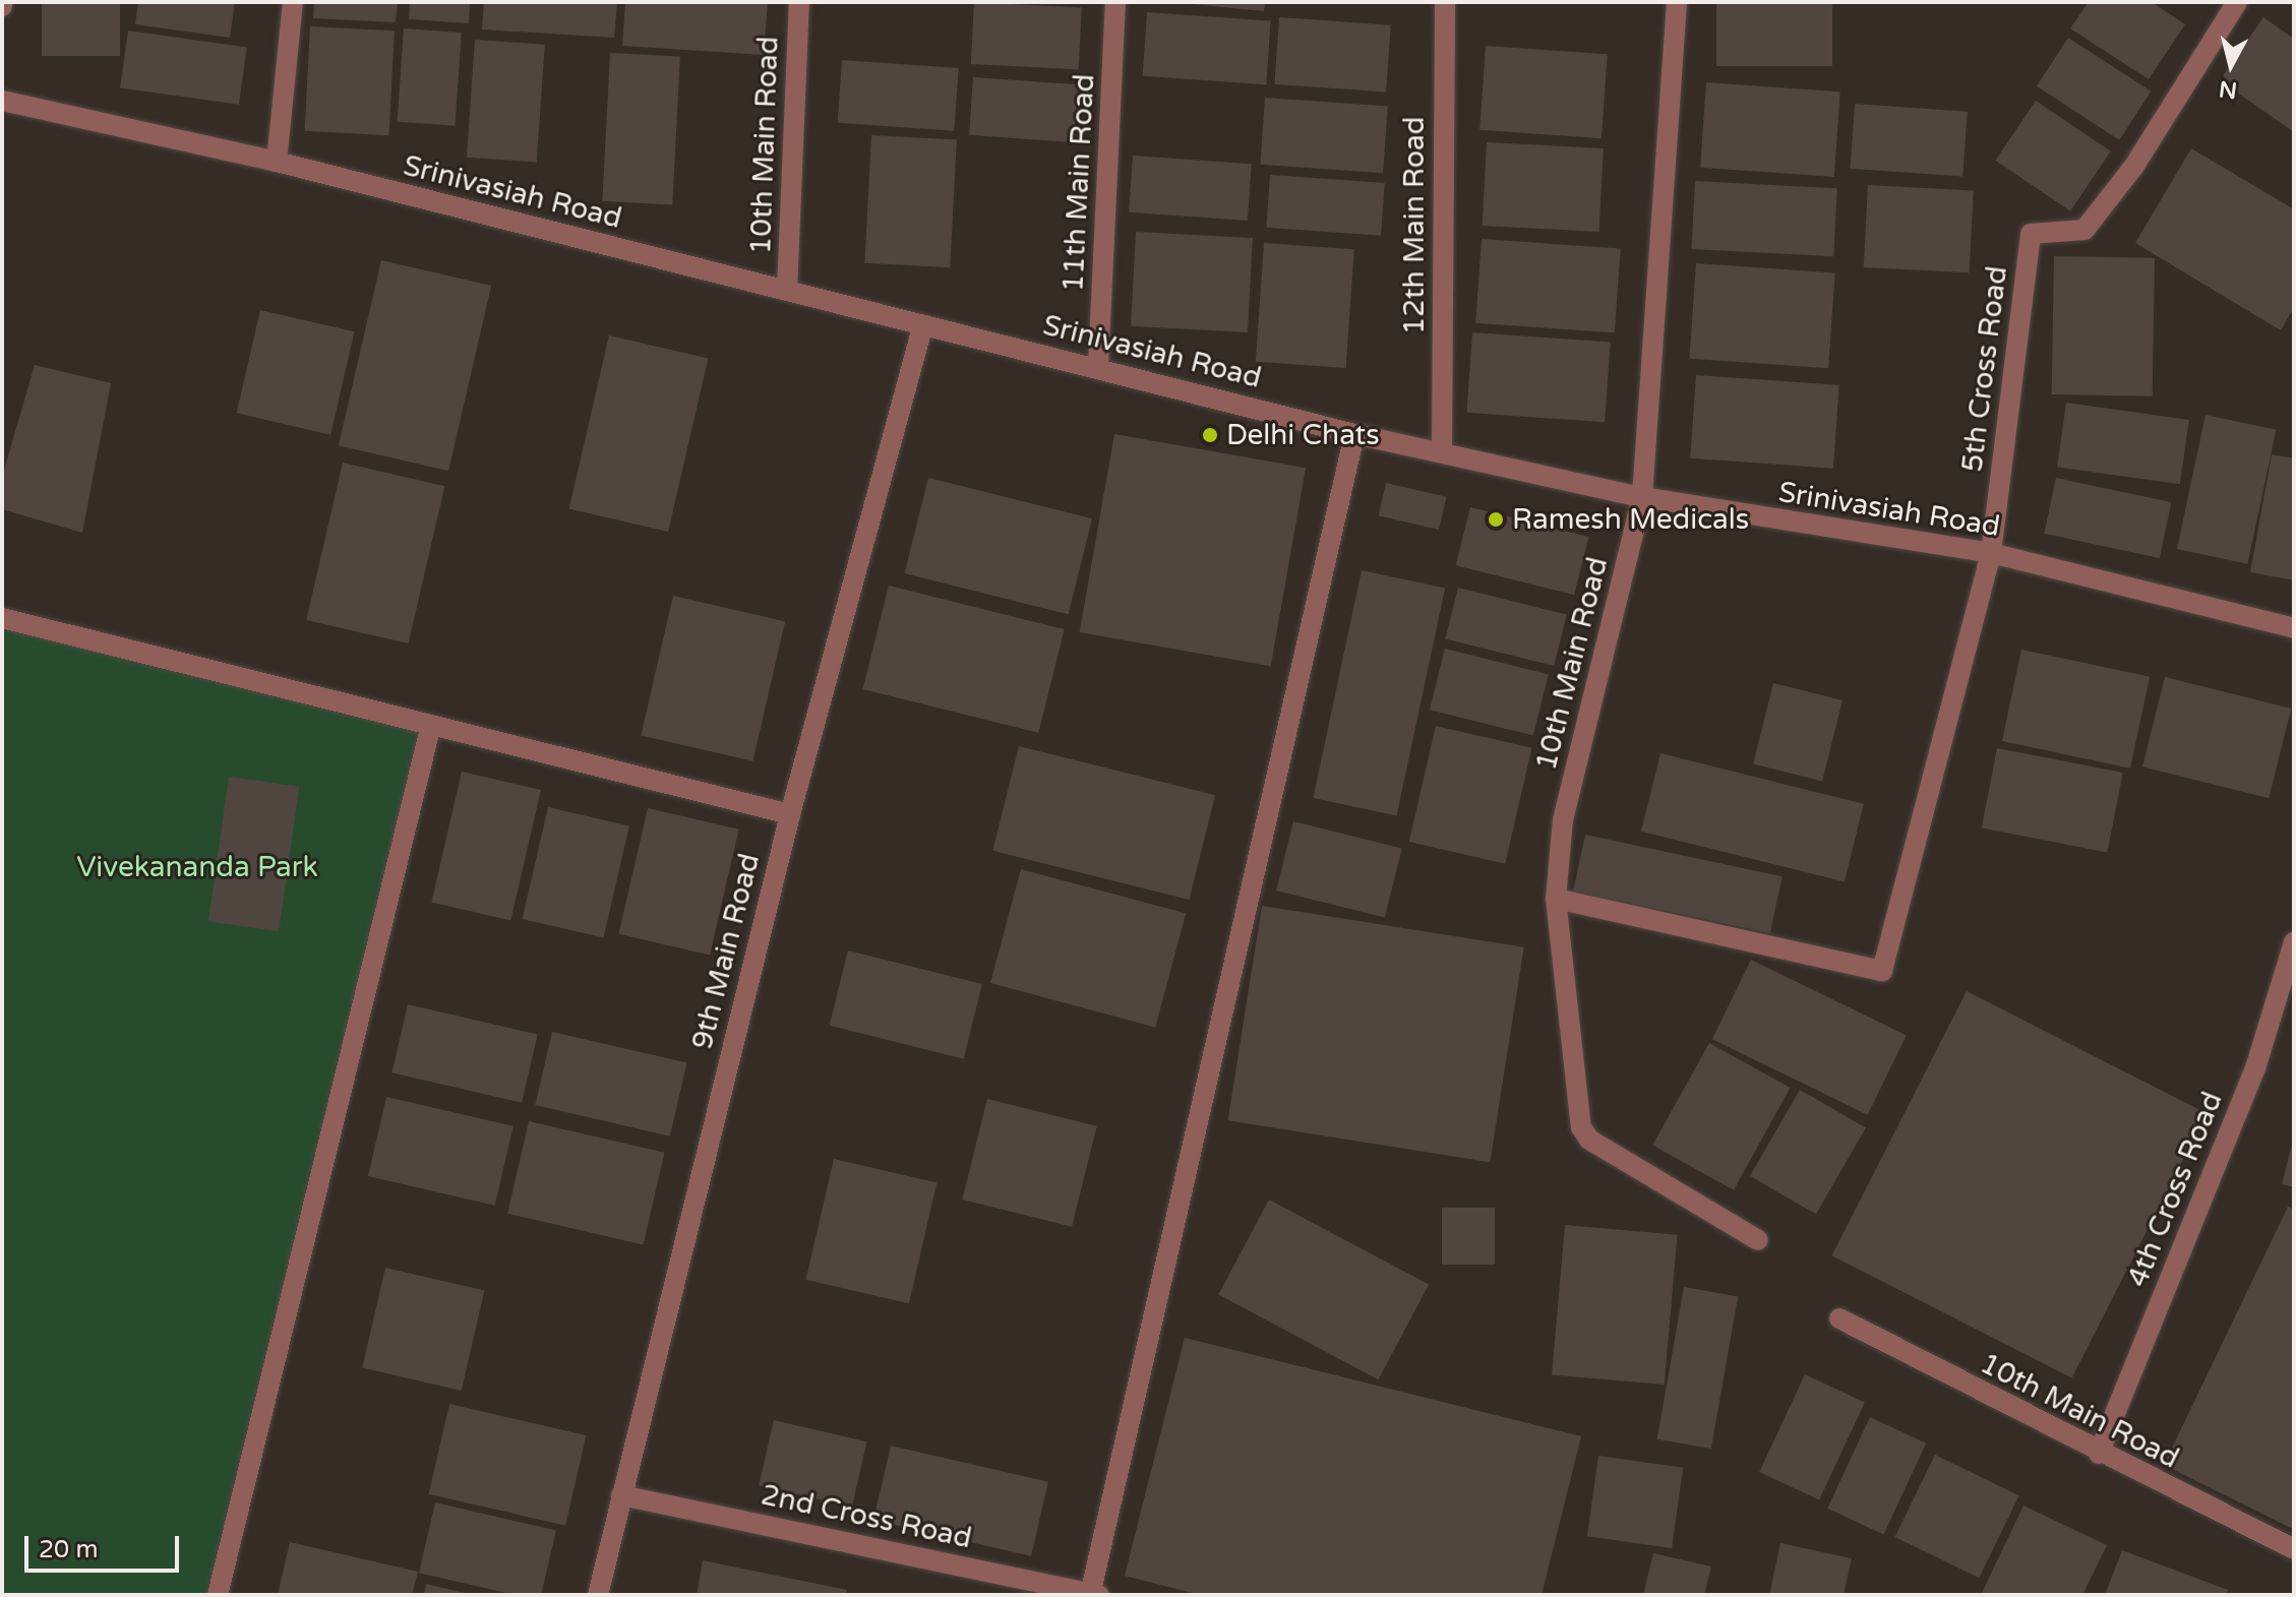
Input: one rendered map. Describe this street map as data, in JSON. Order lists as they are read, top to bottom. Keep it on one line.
{"streets":{"street":["10th Main Road","11th Main Road","Srinivasiah Road","12th Main Road","5th Cross Road","9th Main Road","4th Cross Road","2nd Cross Road"]},"crossings":[["10th Main Road","Srinivasiah Road"],["10th Main Road","5th Cross Road"],["10th Main Road","4th Cross Road"],["11th Main Road","Srinivasiah Road"],["Srinivasiah Road","12th Main Road"],["Srinivasiah Road","5th Cross Road"],["Srinivasiah Road","9th Main Road"],["9th Main Road","2nd Cross Road"]],"parks":["Vivekananda Park"],"places":["Delhi Chats","Ramesh Medicals"],"scale_bar":"20 m","north":"bottom"}
